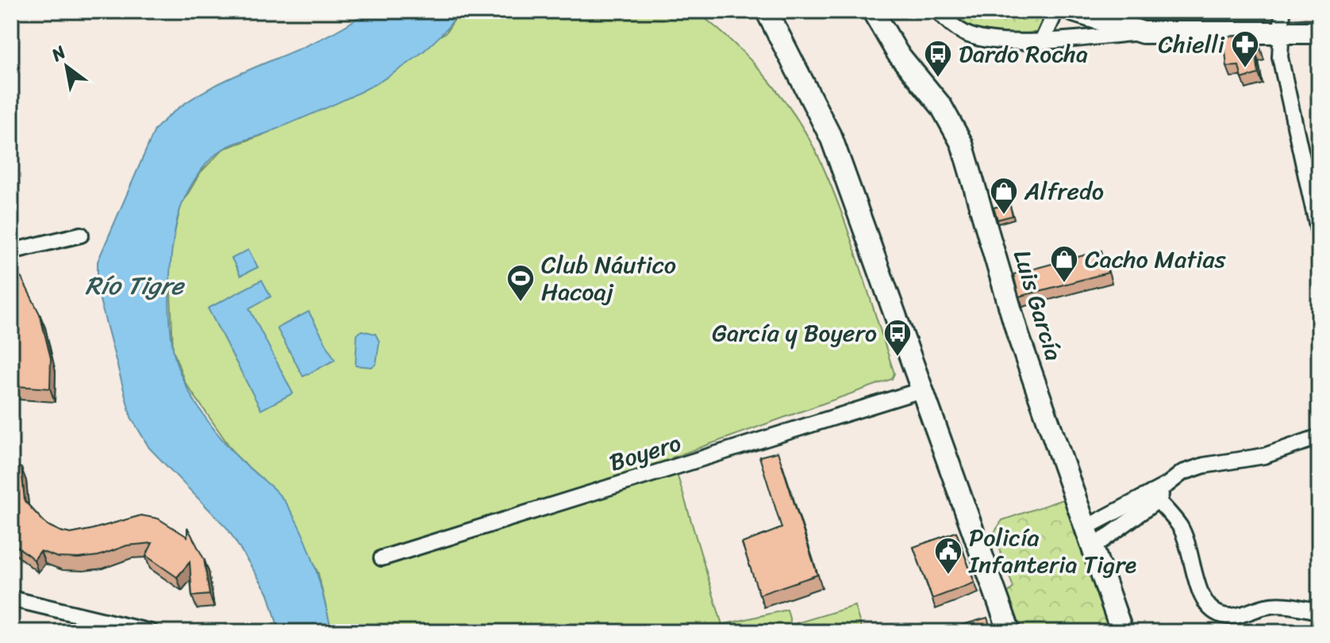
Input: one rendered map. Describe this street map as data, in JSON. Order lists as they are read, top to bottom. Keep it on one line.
{"streets":{"main road":["Luis García"],"street":["Boyero"]},"water":["Río Tigre"],"places":{"pharmacy":["Chielli"],"bus stop":["Dardo Rocha","García y Boyero"],"shop":["Alfredo","Cacho Matias"],"sports":["Club Náutico Hacoaj"],"public building":["Policía Infanteria Tigre"]},"north":"top left"}
